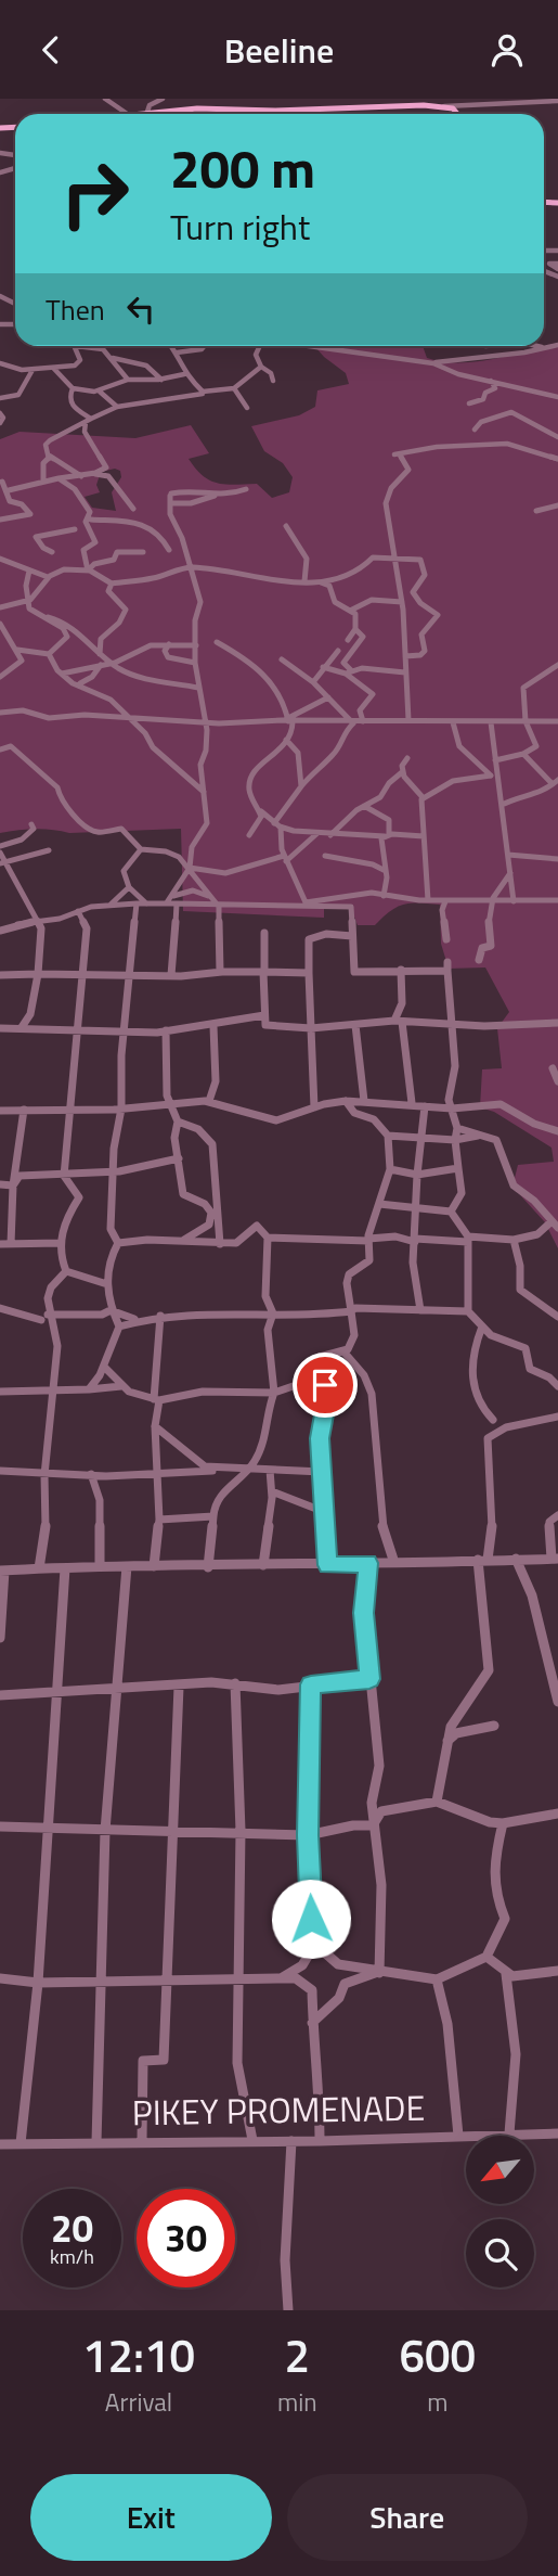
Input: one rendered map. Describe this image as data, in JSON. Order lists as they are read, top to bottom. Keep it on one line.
{"streets":{"street":["PIKEY PROMENADE"]},"north":"bottom left","page":{"header":"Beeline","turn":["200 m","Turn right"],"then":"Then","speed":"20 km/h","limit":"30","eta":["12:10","Arrival","2","min","600","m"],"buttons":["Exit","Share"]}}
